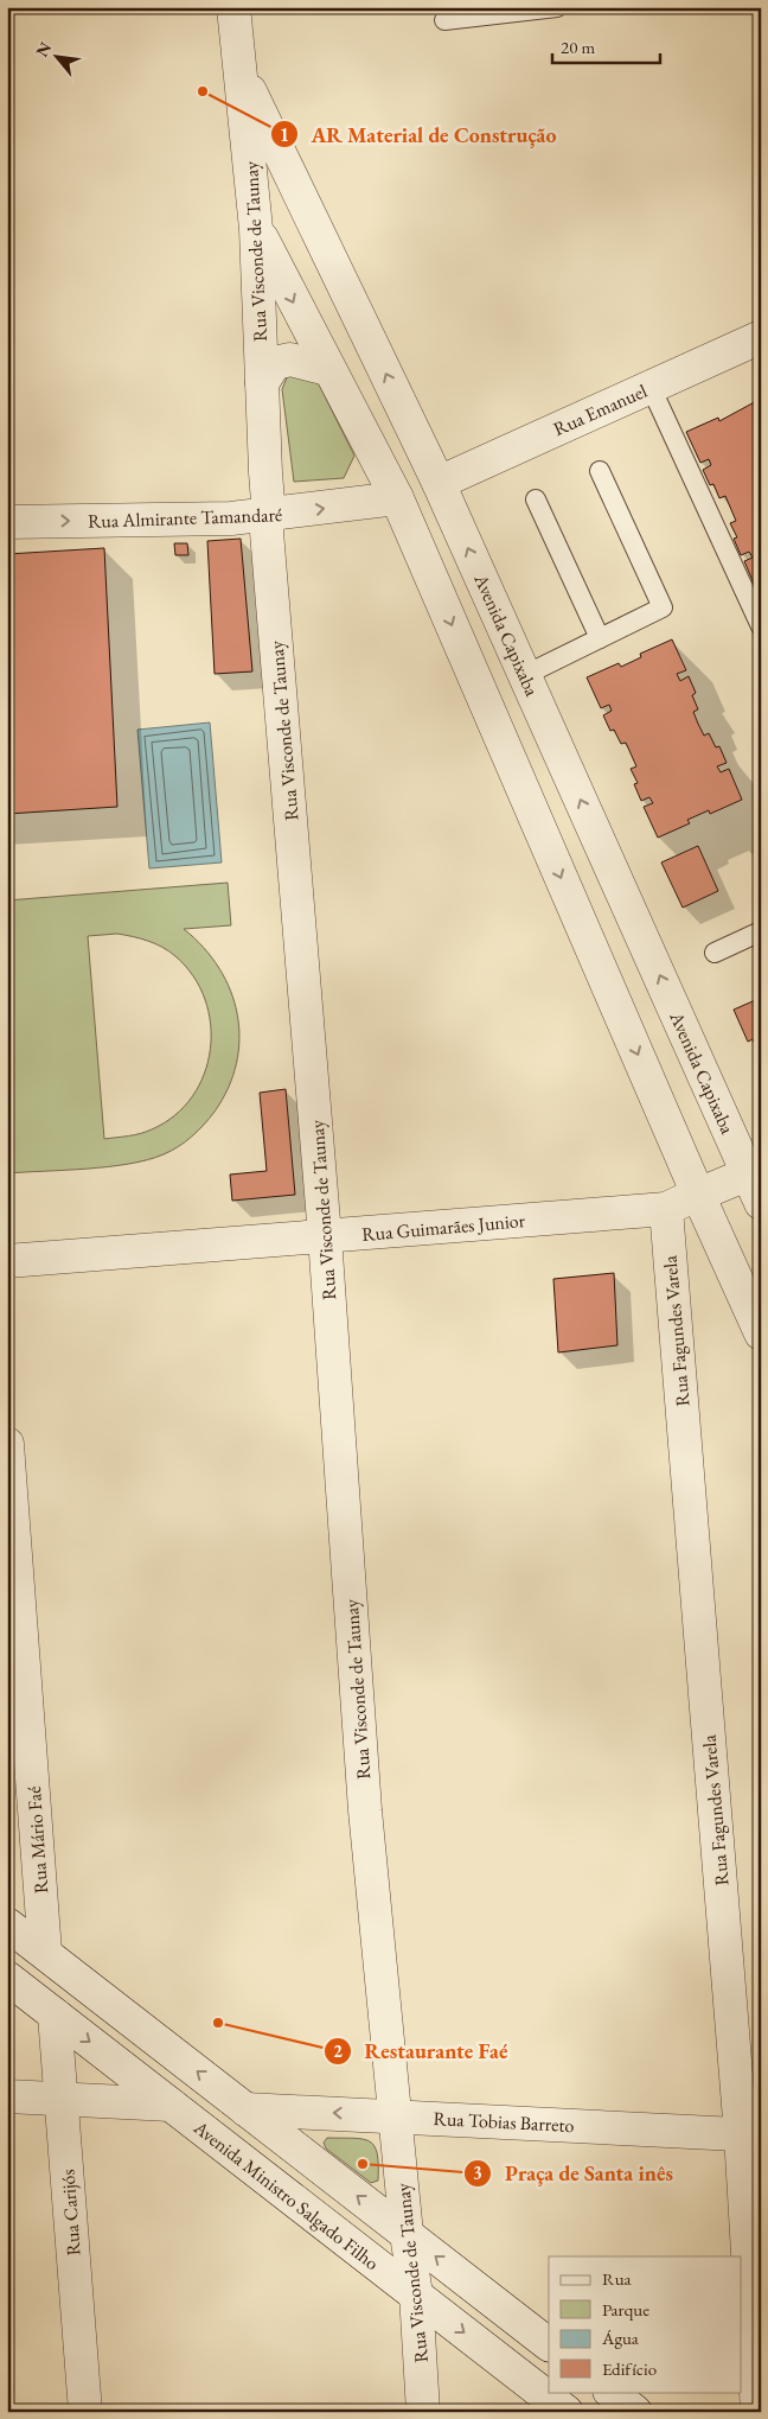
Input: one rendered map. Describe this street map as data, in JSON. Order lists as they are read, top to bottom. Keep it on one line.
{"streets":{"street":["Rua Visconde de Taunay","Rua Emanuel","Rua Almirante Tamandaré","Avenida Capixaba","Rua Guimarães Junior","Rua Fagundes Varela","Rua Mário Faé","Rua Tobias Barreto","Avenida Ministro Salgado Filho","Rua Carijós"]},"crossings":[["Rua Visconde de Taunay","Rua Almirante Tamandaré"],["Rua Visconde de Taunay","Avenida Capixaba"],["Rua Visconde de Taunay","Rua Guimarães Junior"],["Rua Visconde de Taunay","Rua Tobias Barreto"],["Rua Visconde de Taunay","Avenida Ministro Salgado Filho"],["Rua Emanuel","Rua Almirante Tamandaré"],["Rua Emanuel","Avenida Capixaba"],["Avenida Capixaba","Rua Guimarães Junior"],["Rua Guimarães Junior","Rua Fagundes Varela"],["Rua Fagundes Varela","Rua Tobias Barreto"],["Avenida Ministro Salgado Filho","Rua Carijós"]],"one_way":["Rua Almirante Tamandaré"],"places":["AR Material de Construção","Restaurante Faé","Praça de Santa inês"],"legend":["Rua","Parque","Água","Edifício"],"scale_bar":"20 m","north":"top left"}
